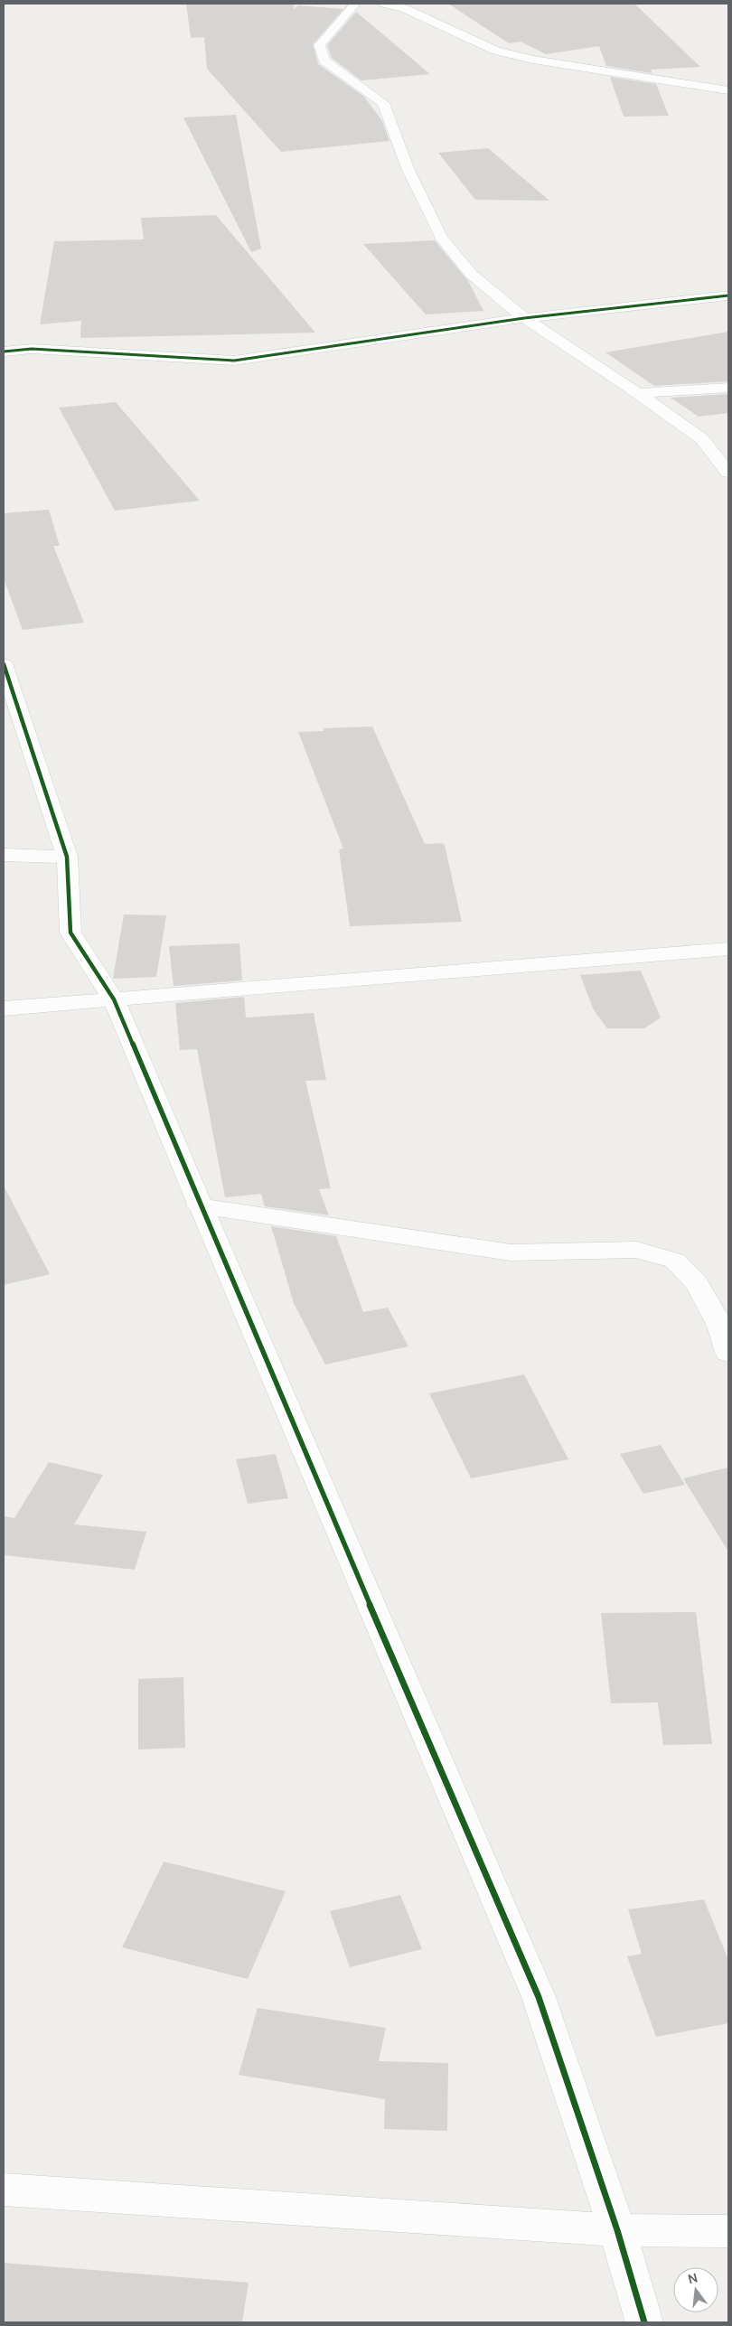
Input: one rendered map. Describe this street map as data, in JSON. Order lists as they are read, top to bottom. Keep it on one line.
{"north":"top"}
